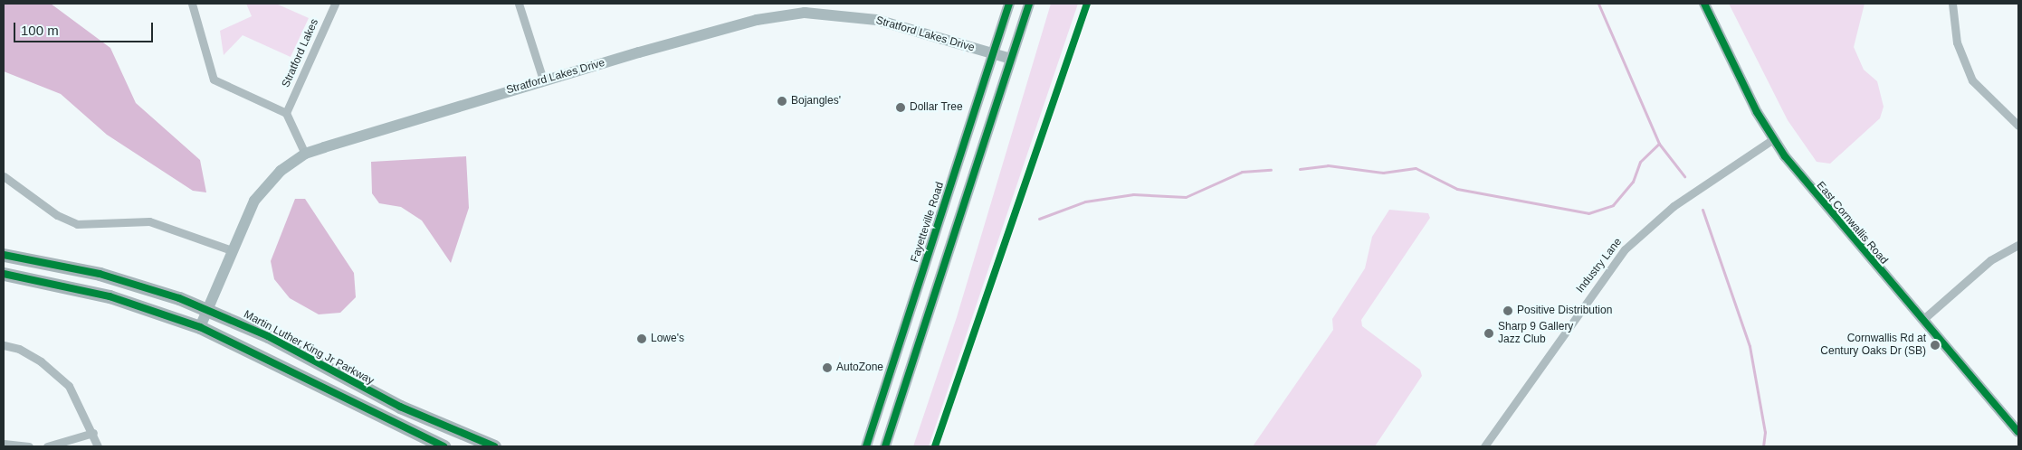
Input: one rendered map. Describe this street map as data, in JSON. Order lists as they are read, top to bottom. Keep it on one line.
{"streets":{"main road":["Martin Luther King Jr Parkway"],"street":["Stratford Lakes Drive","Stratford Lakes","Fayetteville Road","East Cornwallis Road","Industry Lane"]},"crossings":[["Stratford Lakes Drive","Fayetteville Road"],["Stratford Lakes Drive","Martin Luther King Jr Parkway"],["East Cornwallis Road","Industry Lane"]],"places":["Bojangles'","Dollar Tree","Positive Distribution","Sharp 9 Gallery Jazz Club","Lowe's","Cornwallis Rd at Century Oaks Dr (SB)","AutoZone"],"scale_bar":"100 m"}
